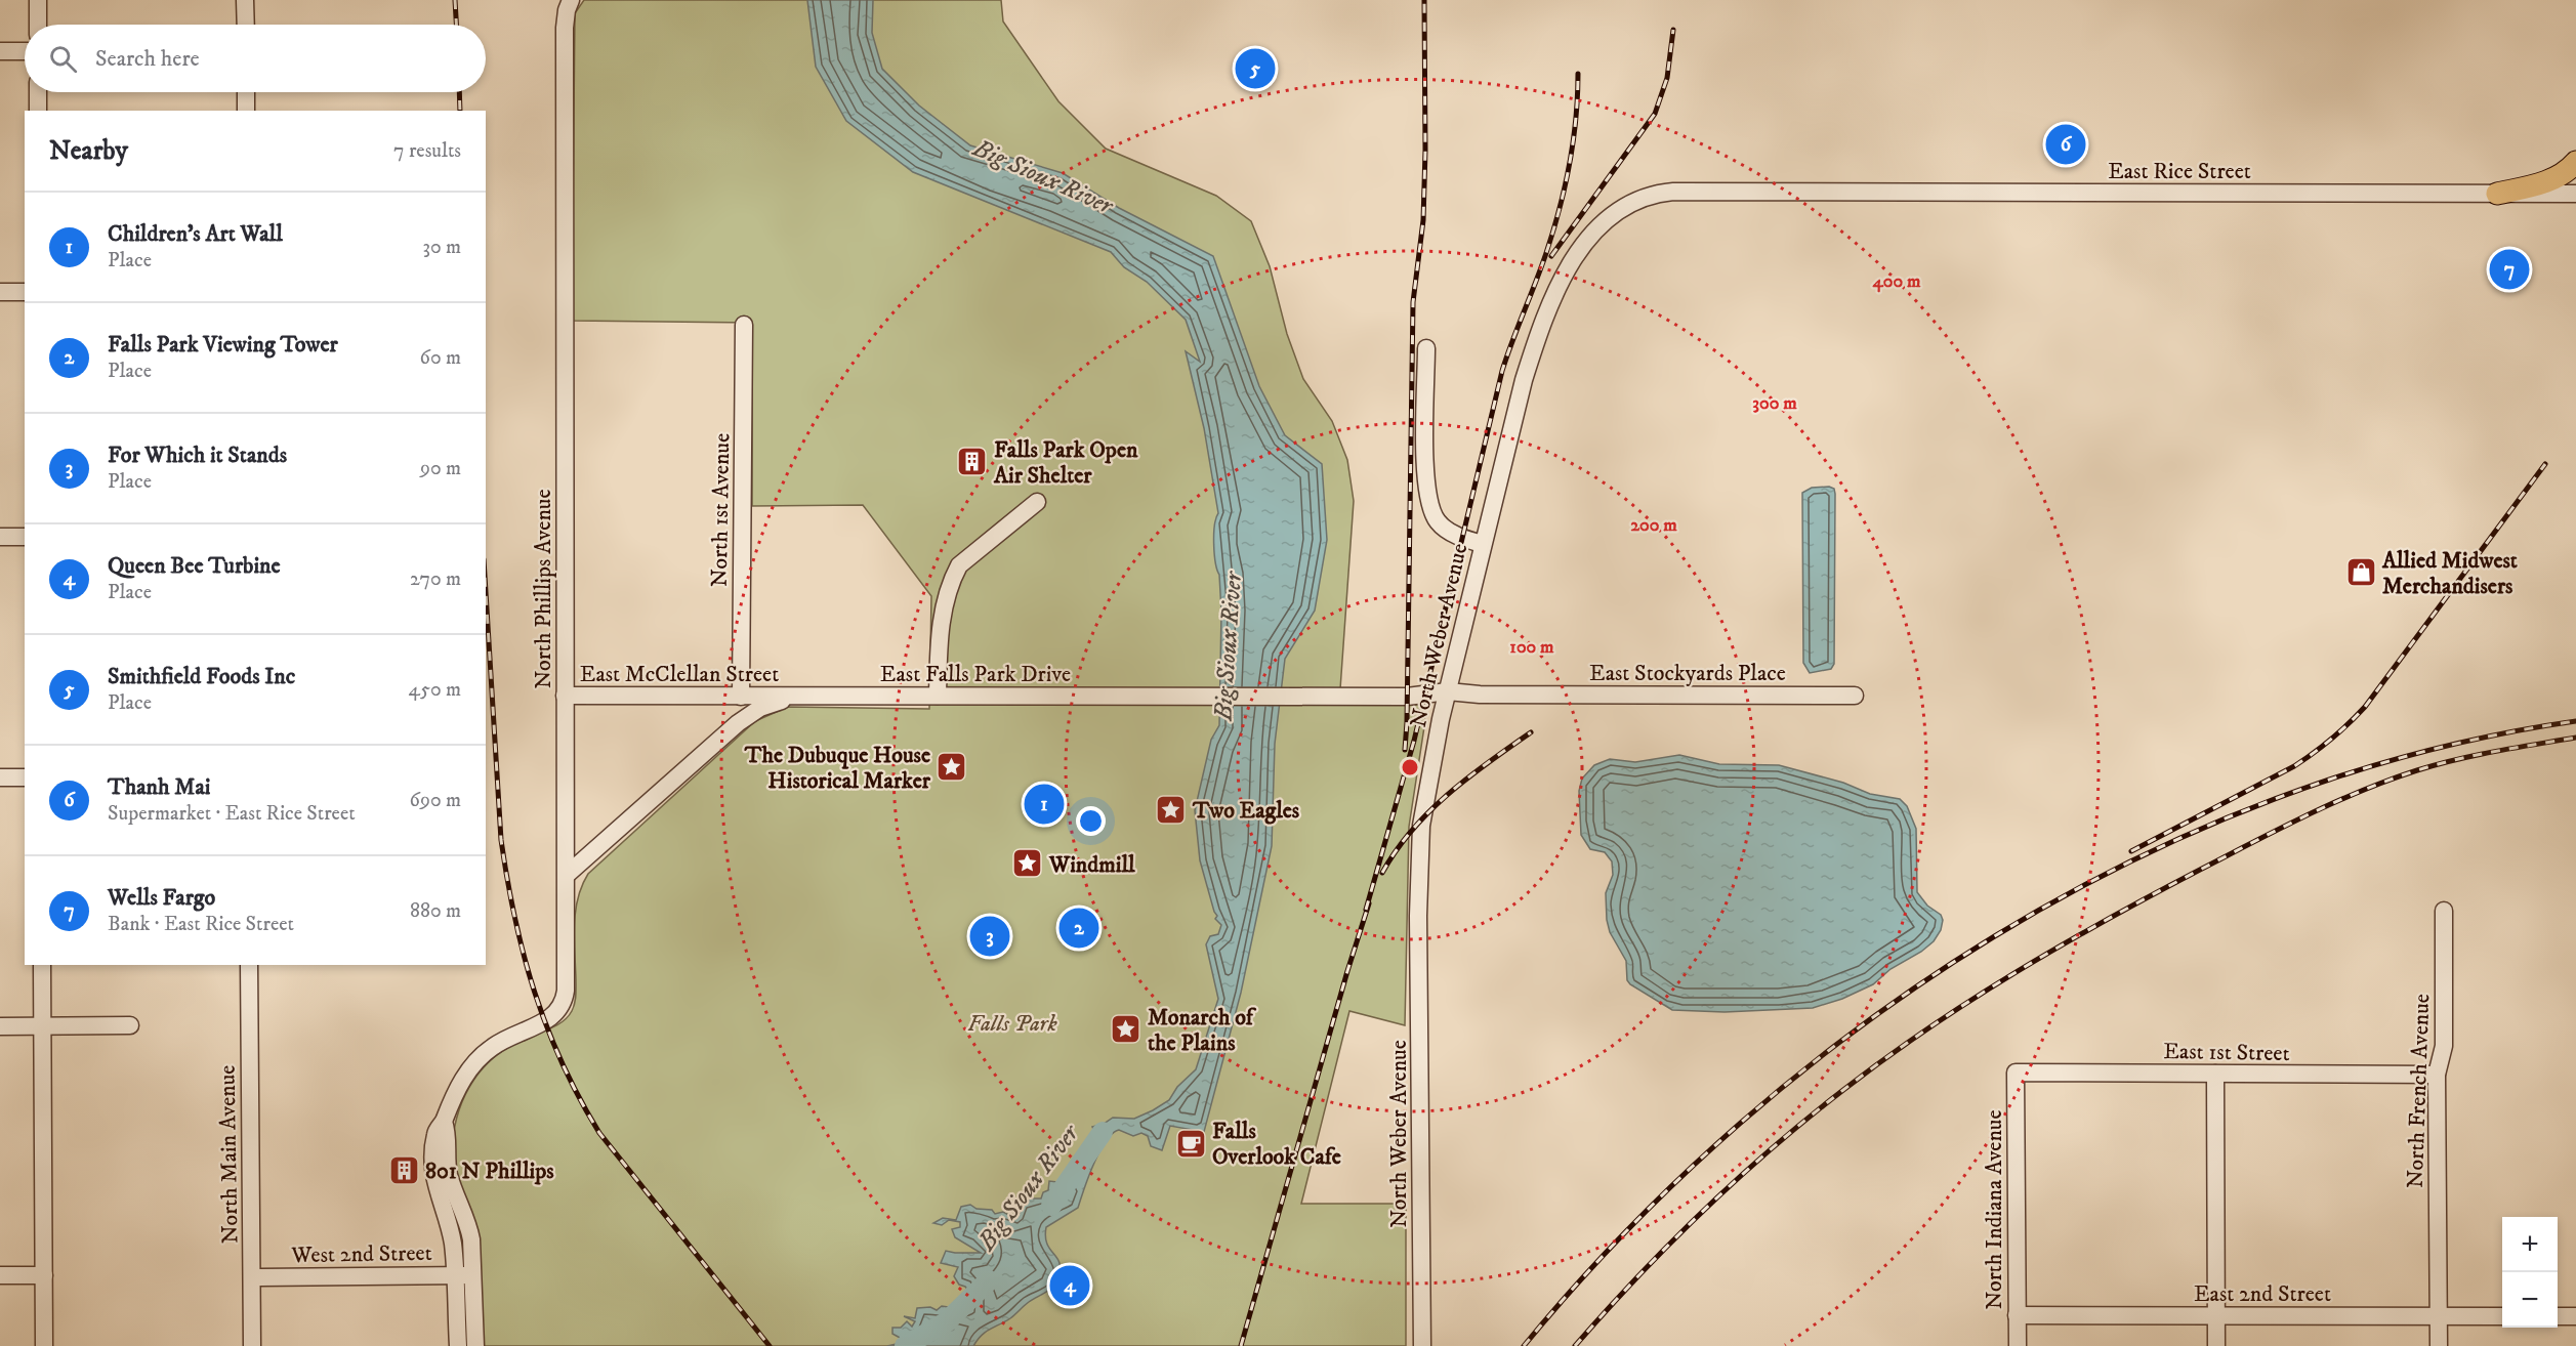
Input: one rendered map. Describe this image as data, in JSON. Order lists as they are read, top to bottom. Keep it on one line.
{"streets":{"street":["East Rice Street","North 1st Avenue","North Phillips Avenue","North Weber Avenue","East Stockyards Place","East McClellan Street","East Falls Park Drive","East 1st Street","North French Avenue","North Main Avenue","North Indiana Avenue","West 2nd Street","East 2nd Street"]},"crossings":[["East Rice Street","North Weber Avenue"],["North 1st Avenue","East McClellan Street"],["North Phillips Avenue","East McClellan Street"],["North Phillips Avenue","East Falls Park Drive"],["North Phillips Avenue","West 2nd Street"],["North Weber Avenue","East Stockyards Place"],["North Weber Avenue","East Falls Park Drive"],["East Stockyards Place","East Falls Park Drive"],["East McClellan Street","East Falls Park Drive"],["East 1st Street","North French Avenue"],["East 1st Street","North Indiana Avenue"],["North French Avenue","East 2nd Street"],["North Main Avenue","West 2nd Street"],["North Indiana Avenue","East 2nd Street"]],"water":["Big Sioux River"],"parks":["Falls Park"],"places":{"building":["Falls Park Open Air Shelter","801 N Phillips"],"shop":["Allied Midwest Merchandisers"],"place":["The Dubuque House Historical Marker","Two Eagles","Windmill","Monarch of the Plains"],"cafe":["Falls Overlook Cafe"]},"page":{"search":"Search here","pins":["5","6","7","1","2","3","4"],"heading":["Nearby","7 results"],"list":[{"mark":"1","name":"Children's Art Wall","note":"Place","value":"30 m"},{"mark":"2","name":"Falls Park Viewing Tower","note":"Place","value":"60 m"},{"mark":"3","name":"For Which it Stands","note":"Place","value":"90 m"},{"mark":"4","name":"Queen Bee Turbine","note":"Place","value":"270 m"},{"mark":"5","name":"Smithfield Foods Inc","note":"Place","value":"450 m"},{"mark":"6","name":"Thanh Mai","note":"Supermarket · East Rice Street","value":"690 m"},{"mark":"7","name":"Wells Fargo","note":"Bank · East Rice Street","value":"880 m"}],"map_buttons":["+","−"]},"rings":["400 m","300 m","200 m","100 m"]}
